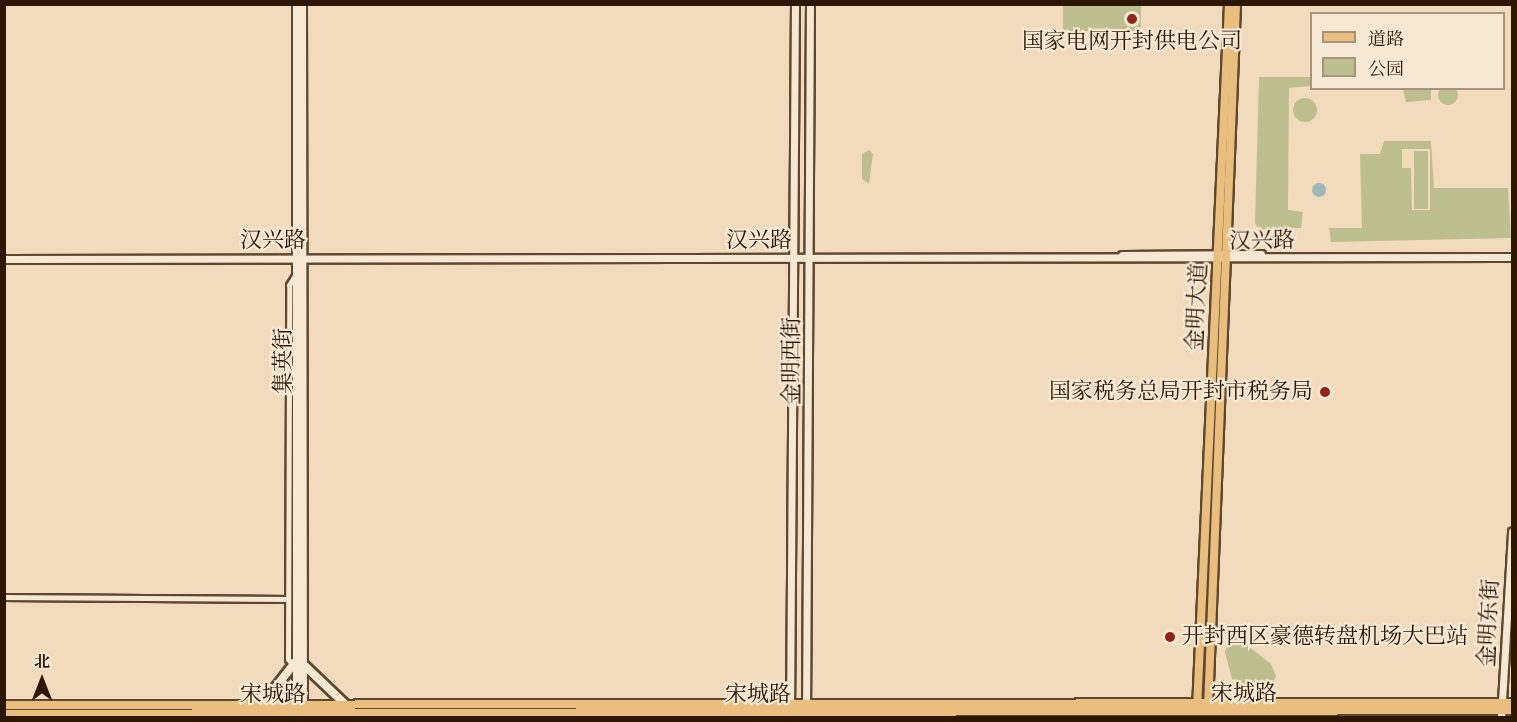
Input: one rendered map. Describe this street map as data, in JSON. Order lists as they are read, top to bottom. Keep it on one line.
{"streets":{"main road":["金明大道","集英街","宋城路"],"street":["汉兴路","金明西街","金明东街"]},"crossings":[["汉兴路","金明大道"],["汉兴路","集英街"],["汉兴路","金明西街"],["金明大道","宋城路"],["集英街","宋城路"],["金明西街","宋城路"],["金明东街","宋城路"]],"places":["国家电网开封供电公司","国家税务总局开封市税务局","开封西区豪德转盘机场大巴站"],"legend":["道路","公园"],"north":"top"}
